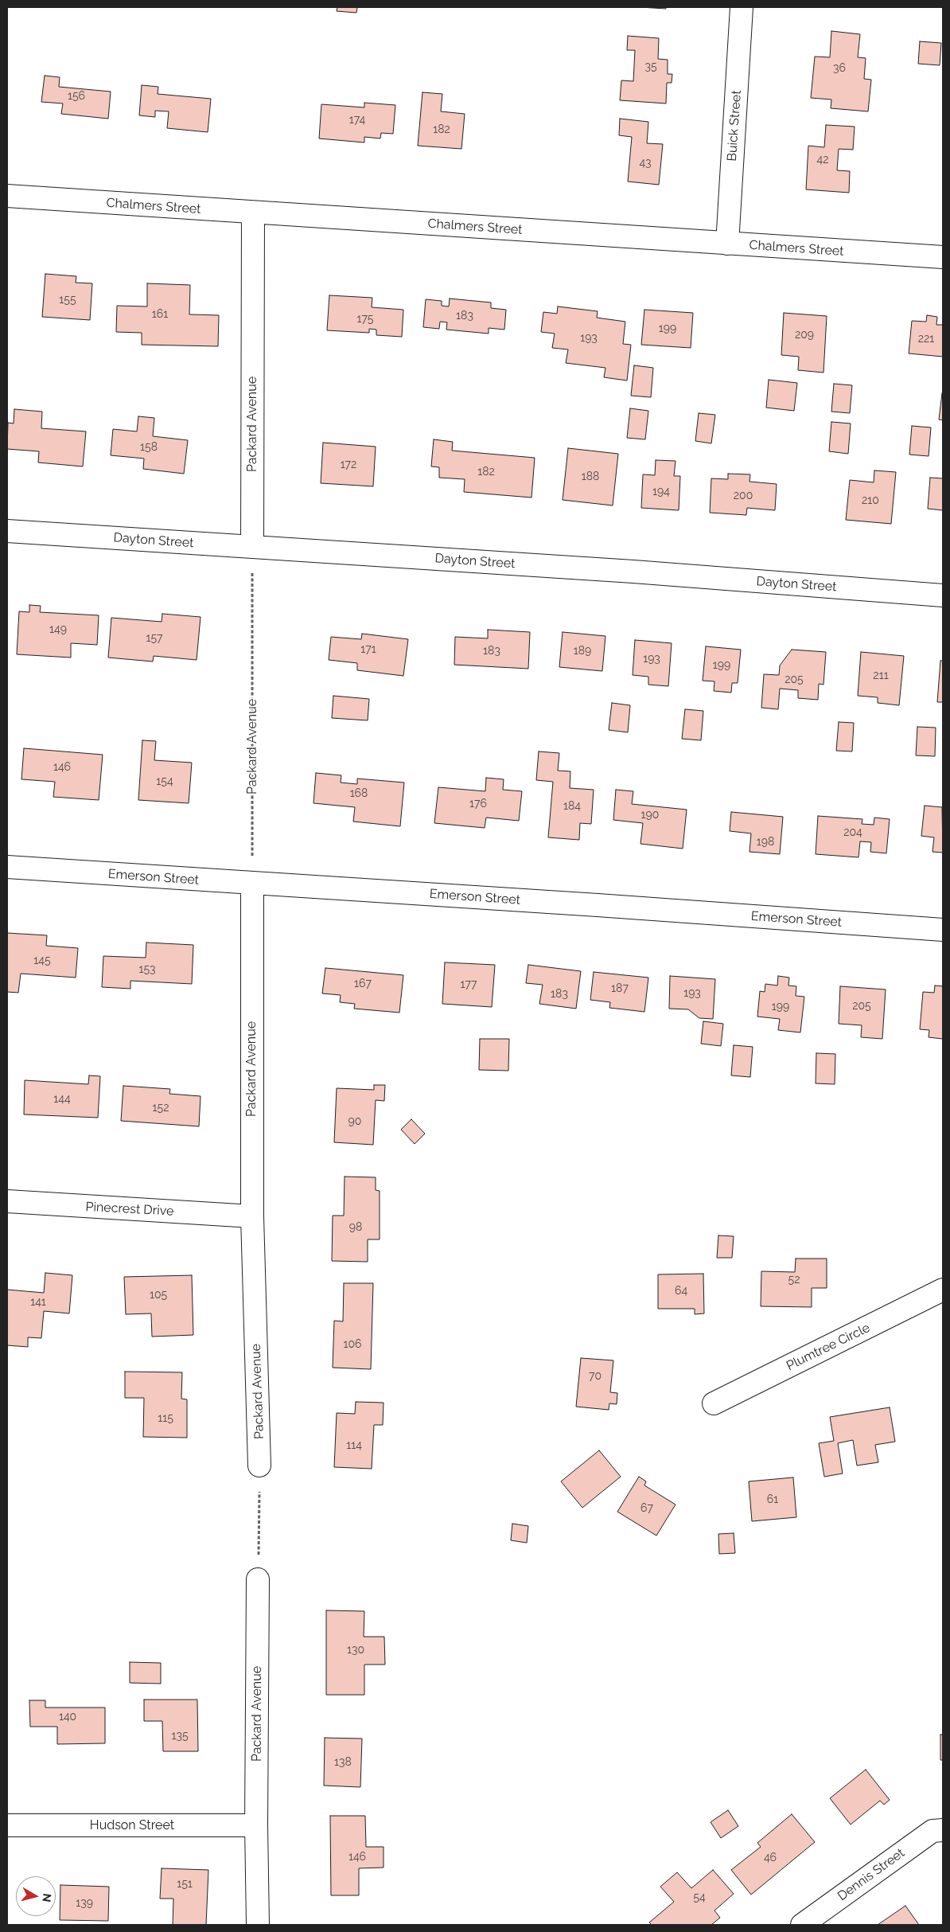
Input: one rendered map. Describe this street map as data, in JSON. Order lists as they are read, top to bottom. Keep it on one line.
{"streets":{"street":["Buick Street","Chalmers Street","Packard Avenue","Dayton Street","Emerson Street","Pinecrest Drive","Plumtree Circle","Hudson Street","Dennis Street"]},"crossings":[["Buick Street","Chalmers Street"],["Chalmers Street","Packard Avenue"],["Packard Avenue","Dayton Street"],["Packard Avenue","Emerson Street"],["Packard Avenue","Pinecrest Drive"],["Packard Avenue","Hudson Street"]],"house_numbers":["35","36","156","174","182","42","43","155","161","183","175","199","209","193","221","158","172","182","188","194","200","210","149","157","171","183","189","193","199","211","205","146","154","168","176","184","190","204","198","145","153","167","177","187","193","183","205","199","144","152","90","98","52","64","105","141","106","70","115","114","61","67","130","140","135","138","146","46","151","54","139"],"north":"right"}
